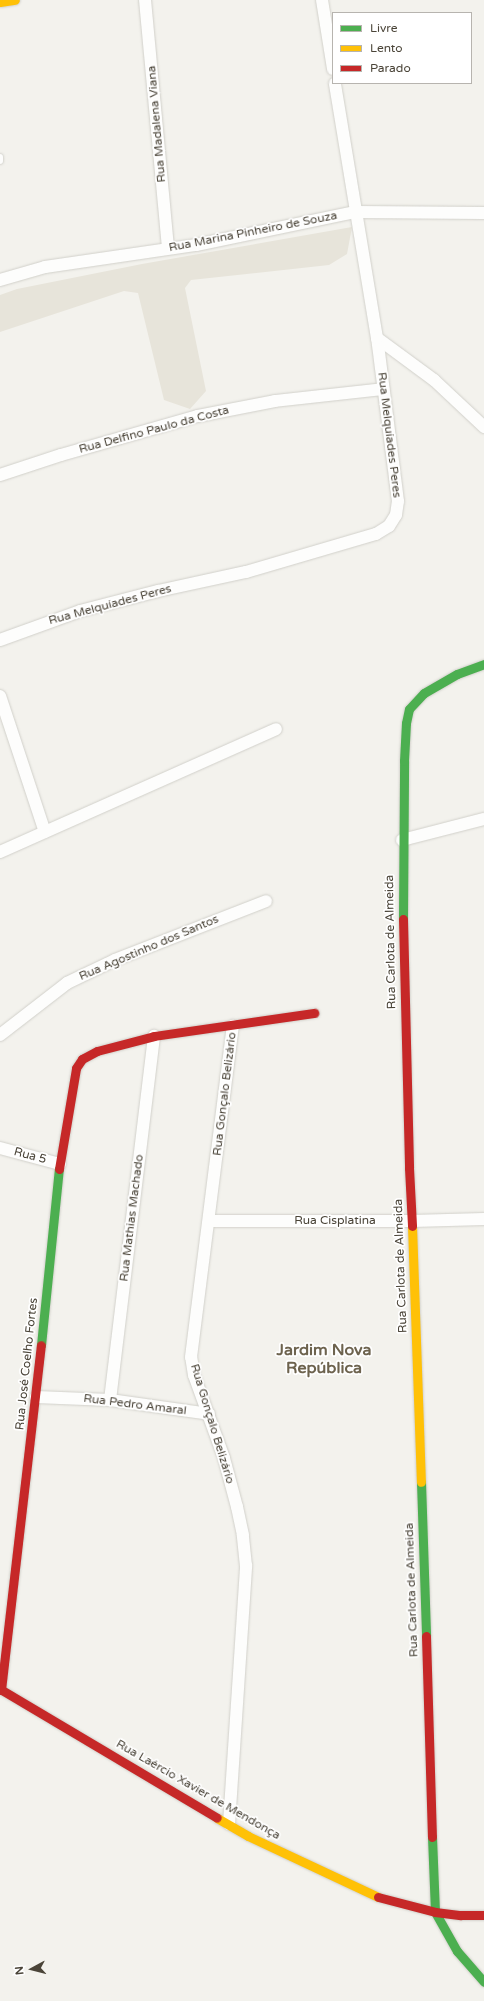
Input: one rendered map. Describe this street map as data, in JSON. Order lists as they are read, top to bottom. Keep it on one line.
{"streets":{"street":["Rua Madalena Viana","Rua Marina Pinheiro de Souza","Rua Delfino Paulo da Costa","Rua Melquíades Peres","Rua Carlota de Almeida","Rua Agostinho dos Santos","Rua Gonçalo Belizário","Rua 5","Rua Mathias Machado","Rua Cisplatina","Rua José Coelho Fortes","Rua Pedro Amaral","Rua Laércio Xavier de Mendonça"]},"crossings":[["Rua Madalena Viana","Rua Marina Pinheiro de Souza"],["Rua Marina Pinheiro de Souza","Rua Melquíades Peres"],["Rua Delfino Paulo da Costa","Rua Melquíades Peres"],["Rua Carlota de Almeida","Rua Cisplatina"],["Rua Carlota de Almeida","Rua Laércio Xavier de Mendonça"],["Rua Gonçalo Belizário","Rua Cisplatina"],["Rua Gonçalo Belizário","Rua José Coelho Fortes"],["Rua Gonçalo Belizário","Rua Pedro Amaral"],["Rua Gonçalo Belizário","Rua Laércio Xavier de Mendonça"],["Rua 5","Rua José Coelho Fortes"],["Rua Mathias Machado","Rua José Coelho Fortes"],["Rua Mathias Machado","Rua Pedro Amaral"],["Rua José Coelho Fortes","Rua Pedro Amaral"],["Rua José Coelho Fortes","Rua Laércio Xavier de Mendonça"]],"districts":["Jardim Nova República"],"legend":["Livre","Lento","Parado"],"north":"left"}
